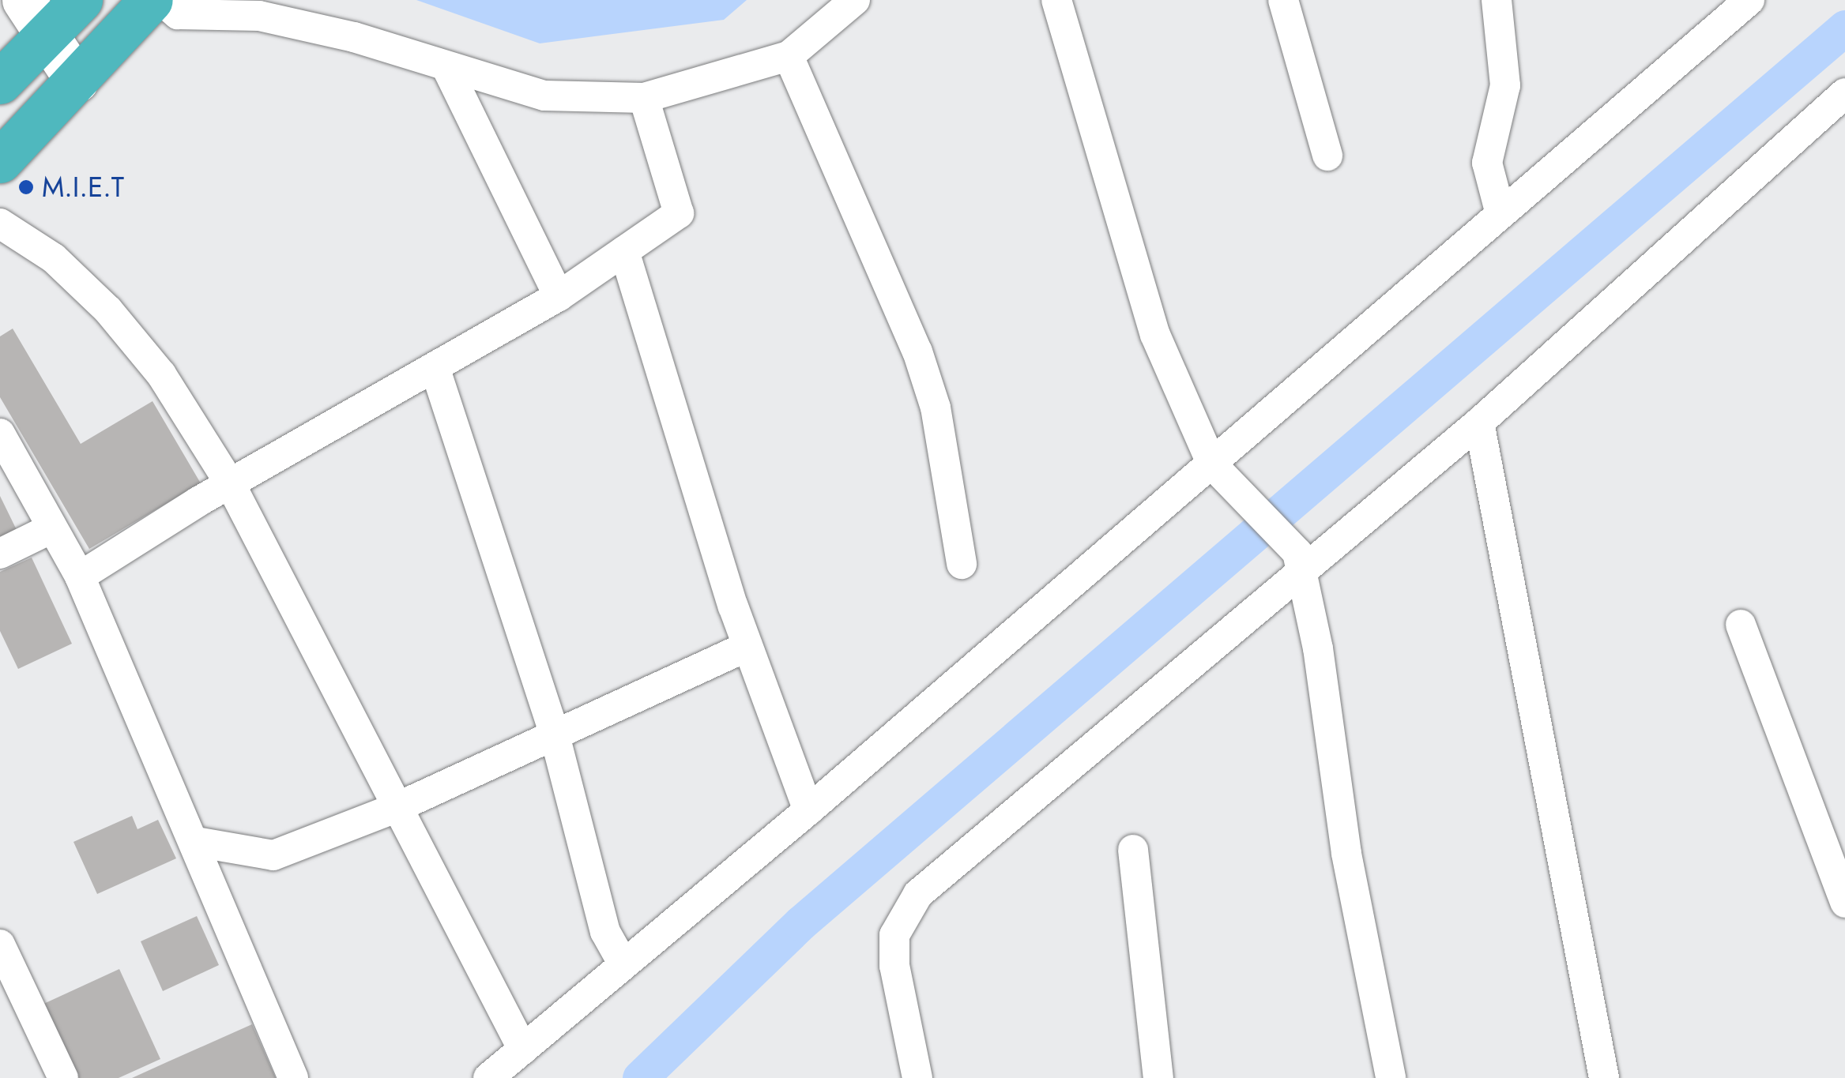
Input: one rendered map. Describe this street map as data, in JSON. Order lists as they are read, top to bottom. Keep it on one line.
{"places":["M.I.E.T"]}
